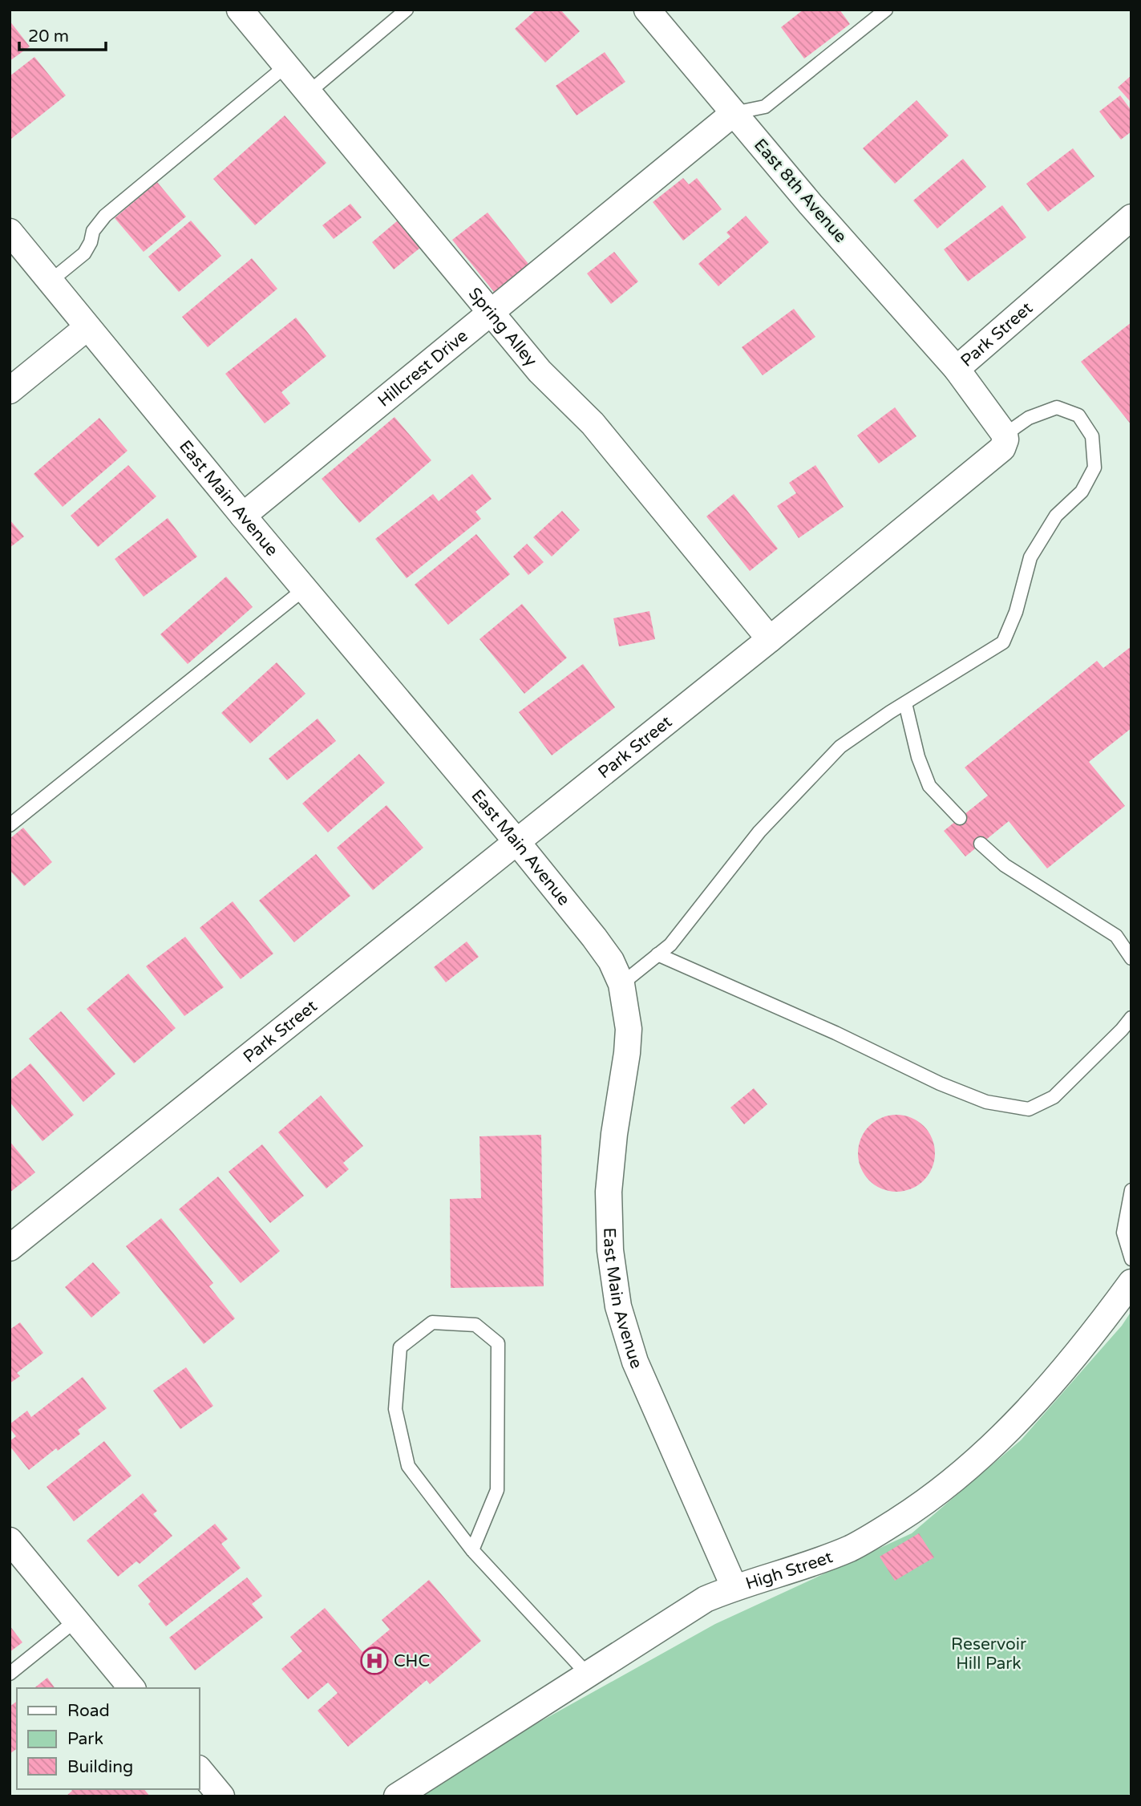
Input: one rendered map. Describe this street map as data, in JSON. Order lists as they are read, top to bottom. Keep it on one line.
{"streets":{"street":["East 8th Avenue","Spring Alley","Park Street","Hillcrest Drive","East Main Avenue","High Street"]},"crossings":[["East 8th Avenue","Park Street"],["East 8th Avenue","Hillcrest Drive"],["Spring Alley","Park Street"],["Spring Alley","Hillcrest Drive"],["Park Street","East Main Avenue"],["Hillcrest Drive","East Main Avenue"],["East Main Avenue","High Street"]],"parks":["Reservoir Hill Park"],"places":{"hospital":["CHC"]},"legend":["Road","Park","Building"],"scale_bar":"20 m"}
